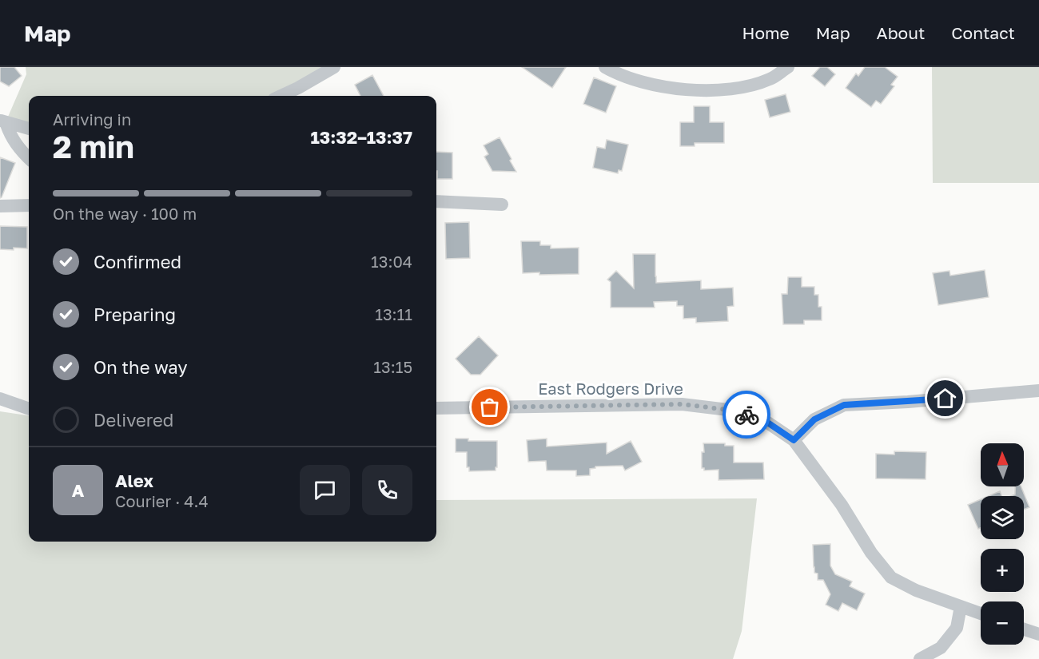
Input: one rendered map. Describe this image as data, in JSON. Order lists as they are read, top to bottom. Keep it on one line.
{"streets":{"street":["East Rodgers Drive"]},"north":"top","page":{"header":"Map","nav":["Home","Map","About","Contact"],"heading":["2 min","Arriving in","13:32–13:37"],"panel":["Alex","Courier · 4.4"],"bar":"On the way · 100 m","list":[["Confirmed","13:04"],["Preparing","13:11"],["On the way","13:15"],"Delivered"],"map_buttons":["+","−"],"round":"A"}}
